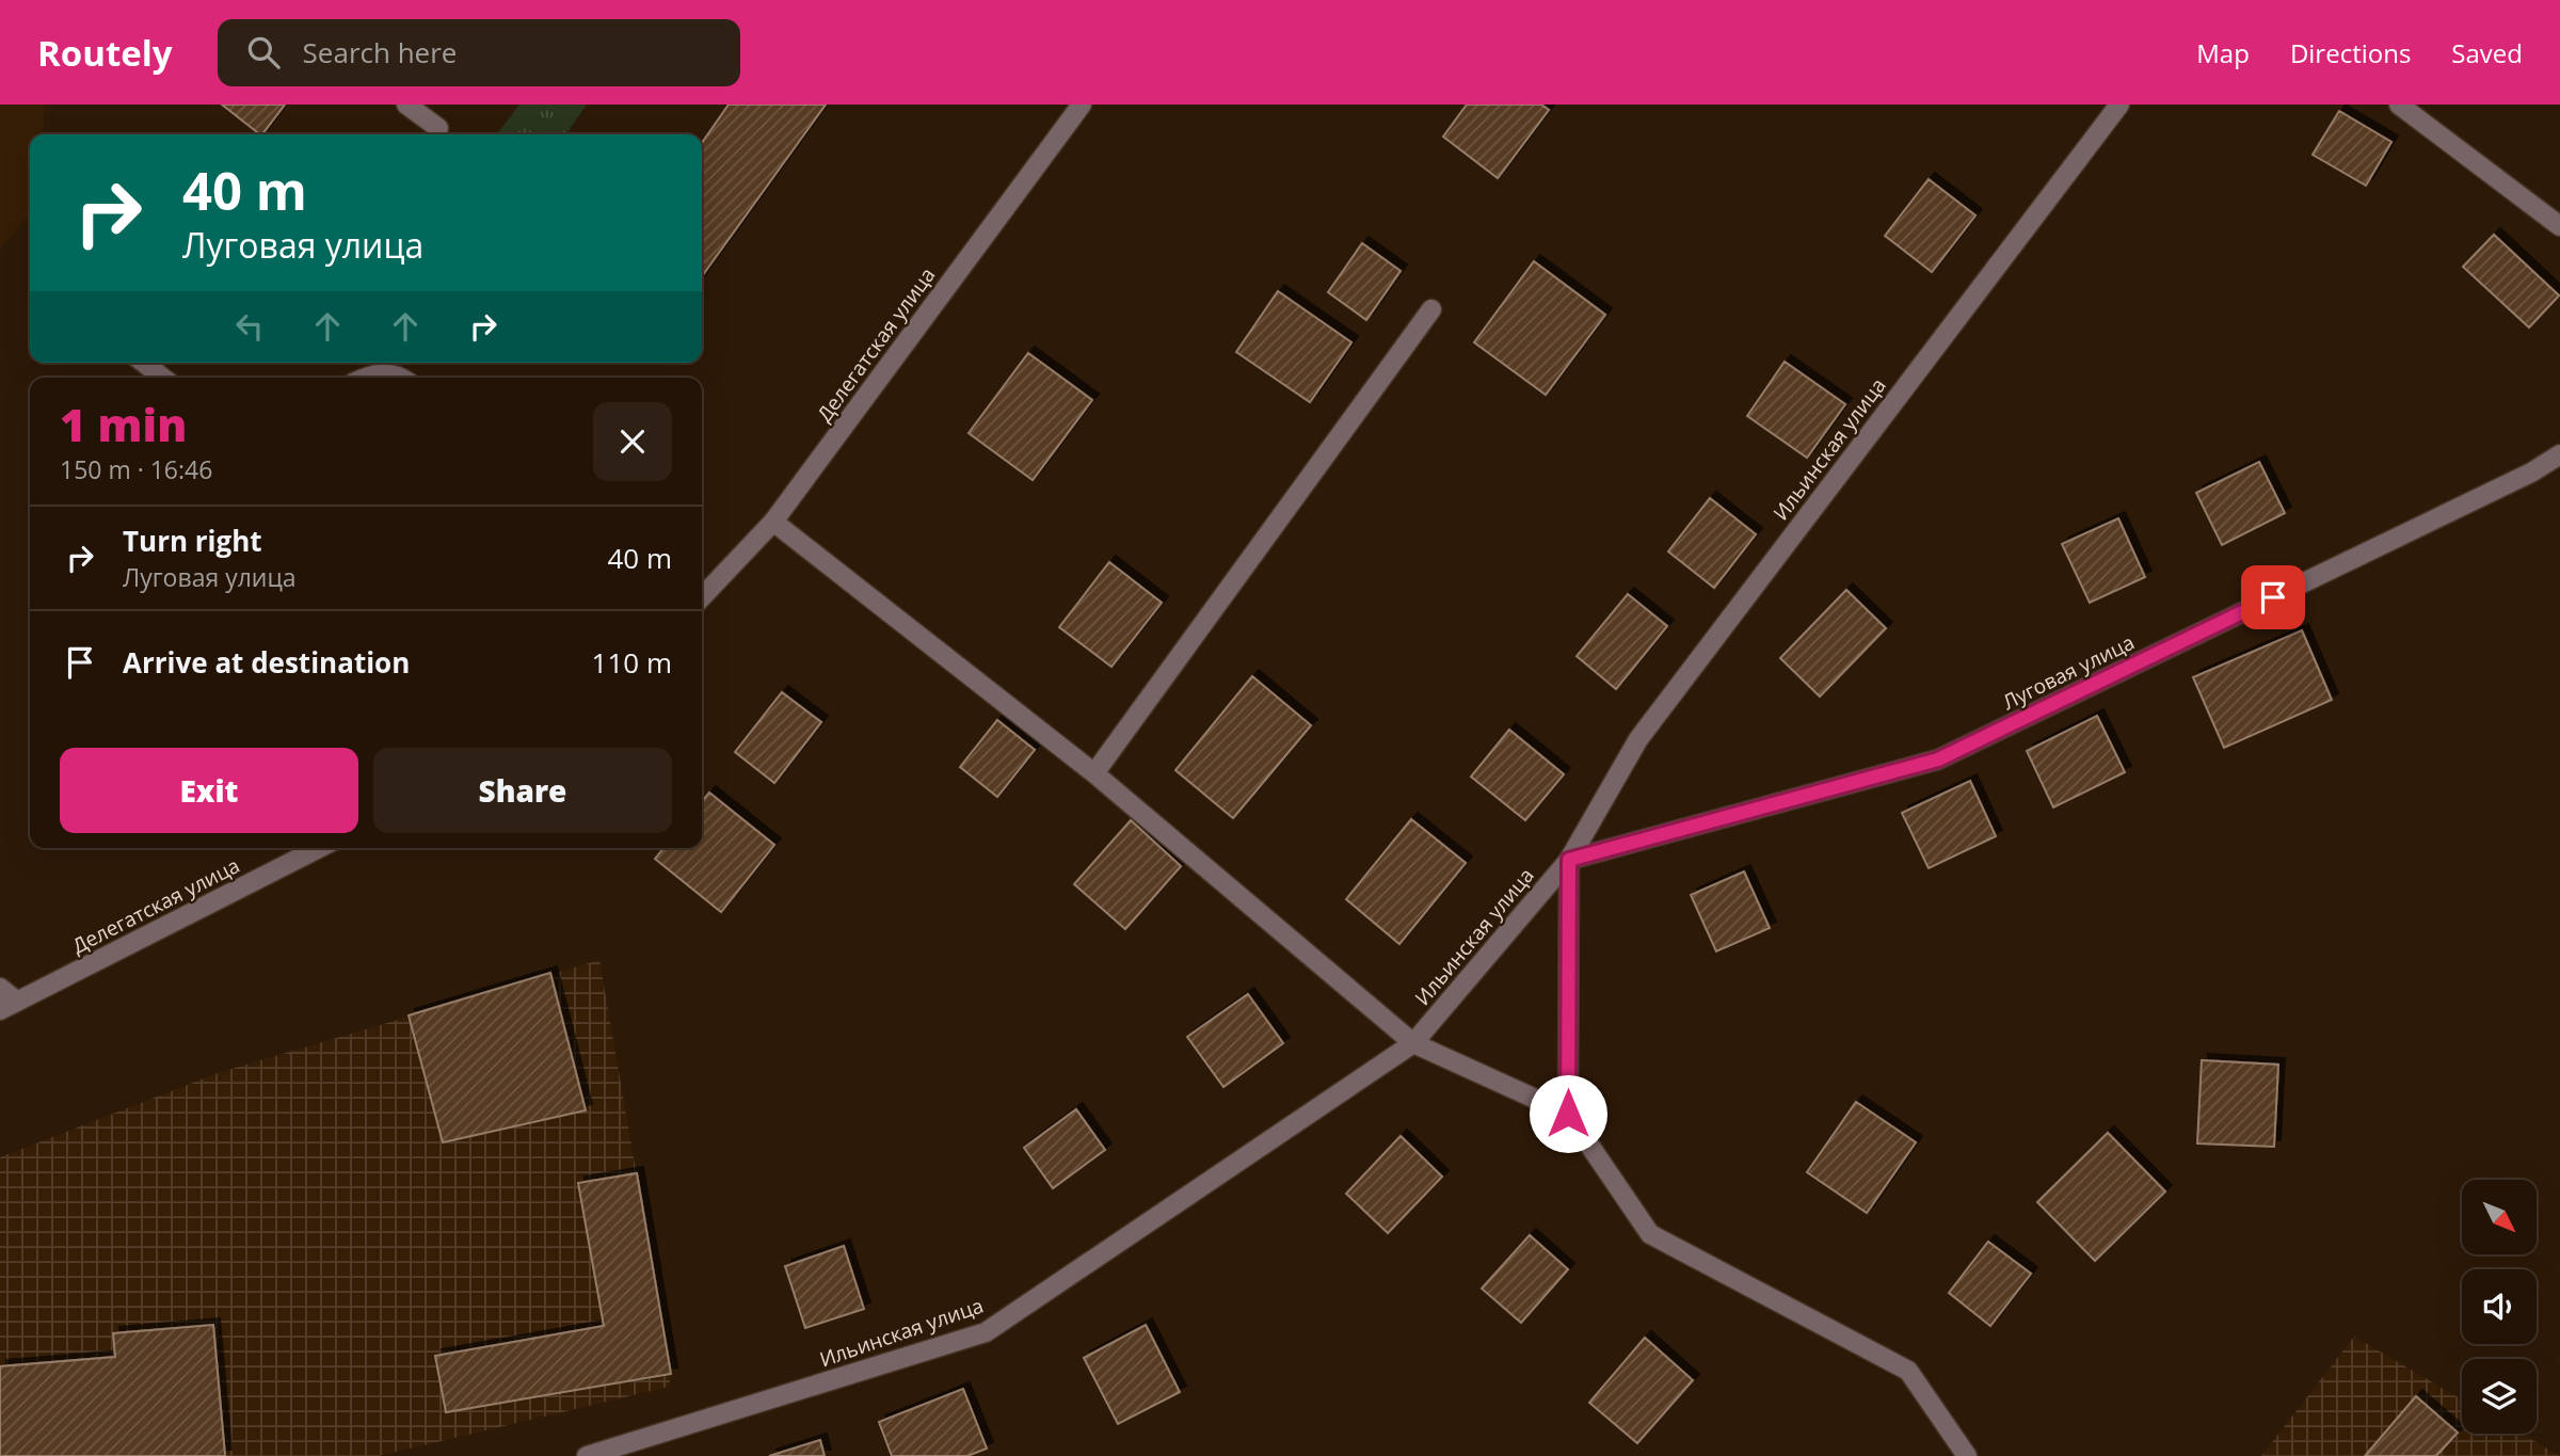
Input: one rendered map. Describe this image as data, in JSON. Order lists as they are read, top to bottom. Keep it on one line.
{"streets":{"street":["Делегатская улица","Ильинская улица","Луговая улица"]},"crossings":[["Ильинская улица","Луговая улица"]],"north":"bottom right","page":{"header":"Routely","search":"Search here","nav":["Map","Directions","Saved"],"turn":["40 m","Луговая улица"],"heading":["1 min","150 m · 16:46"],"list":[{"name":"Turn right","note":"Луговая улица","value":"40 m"},{"name":"Arrive at destination","value":"110 m"}],"buttons":["Exit","Share"]}}
